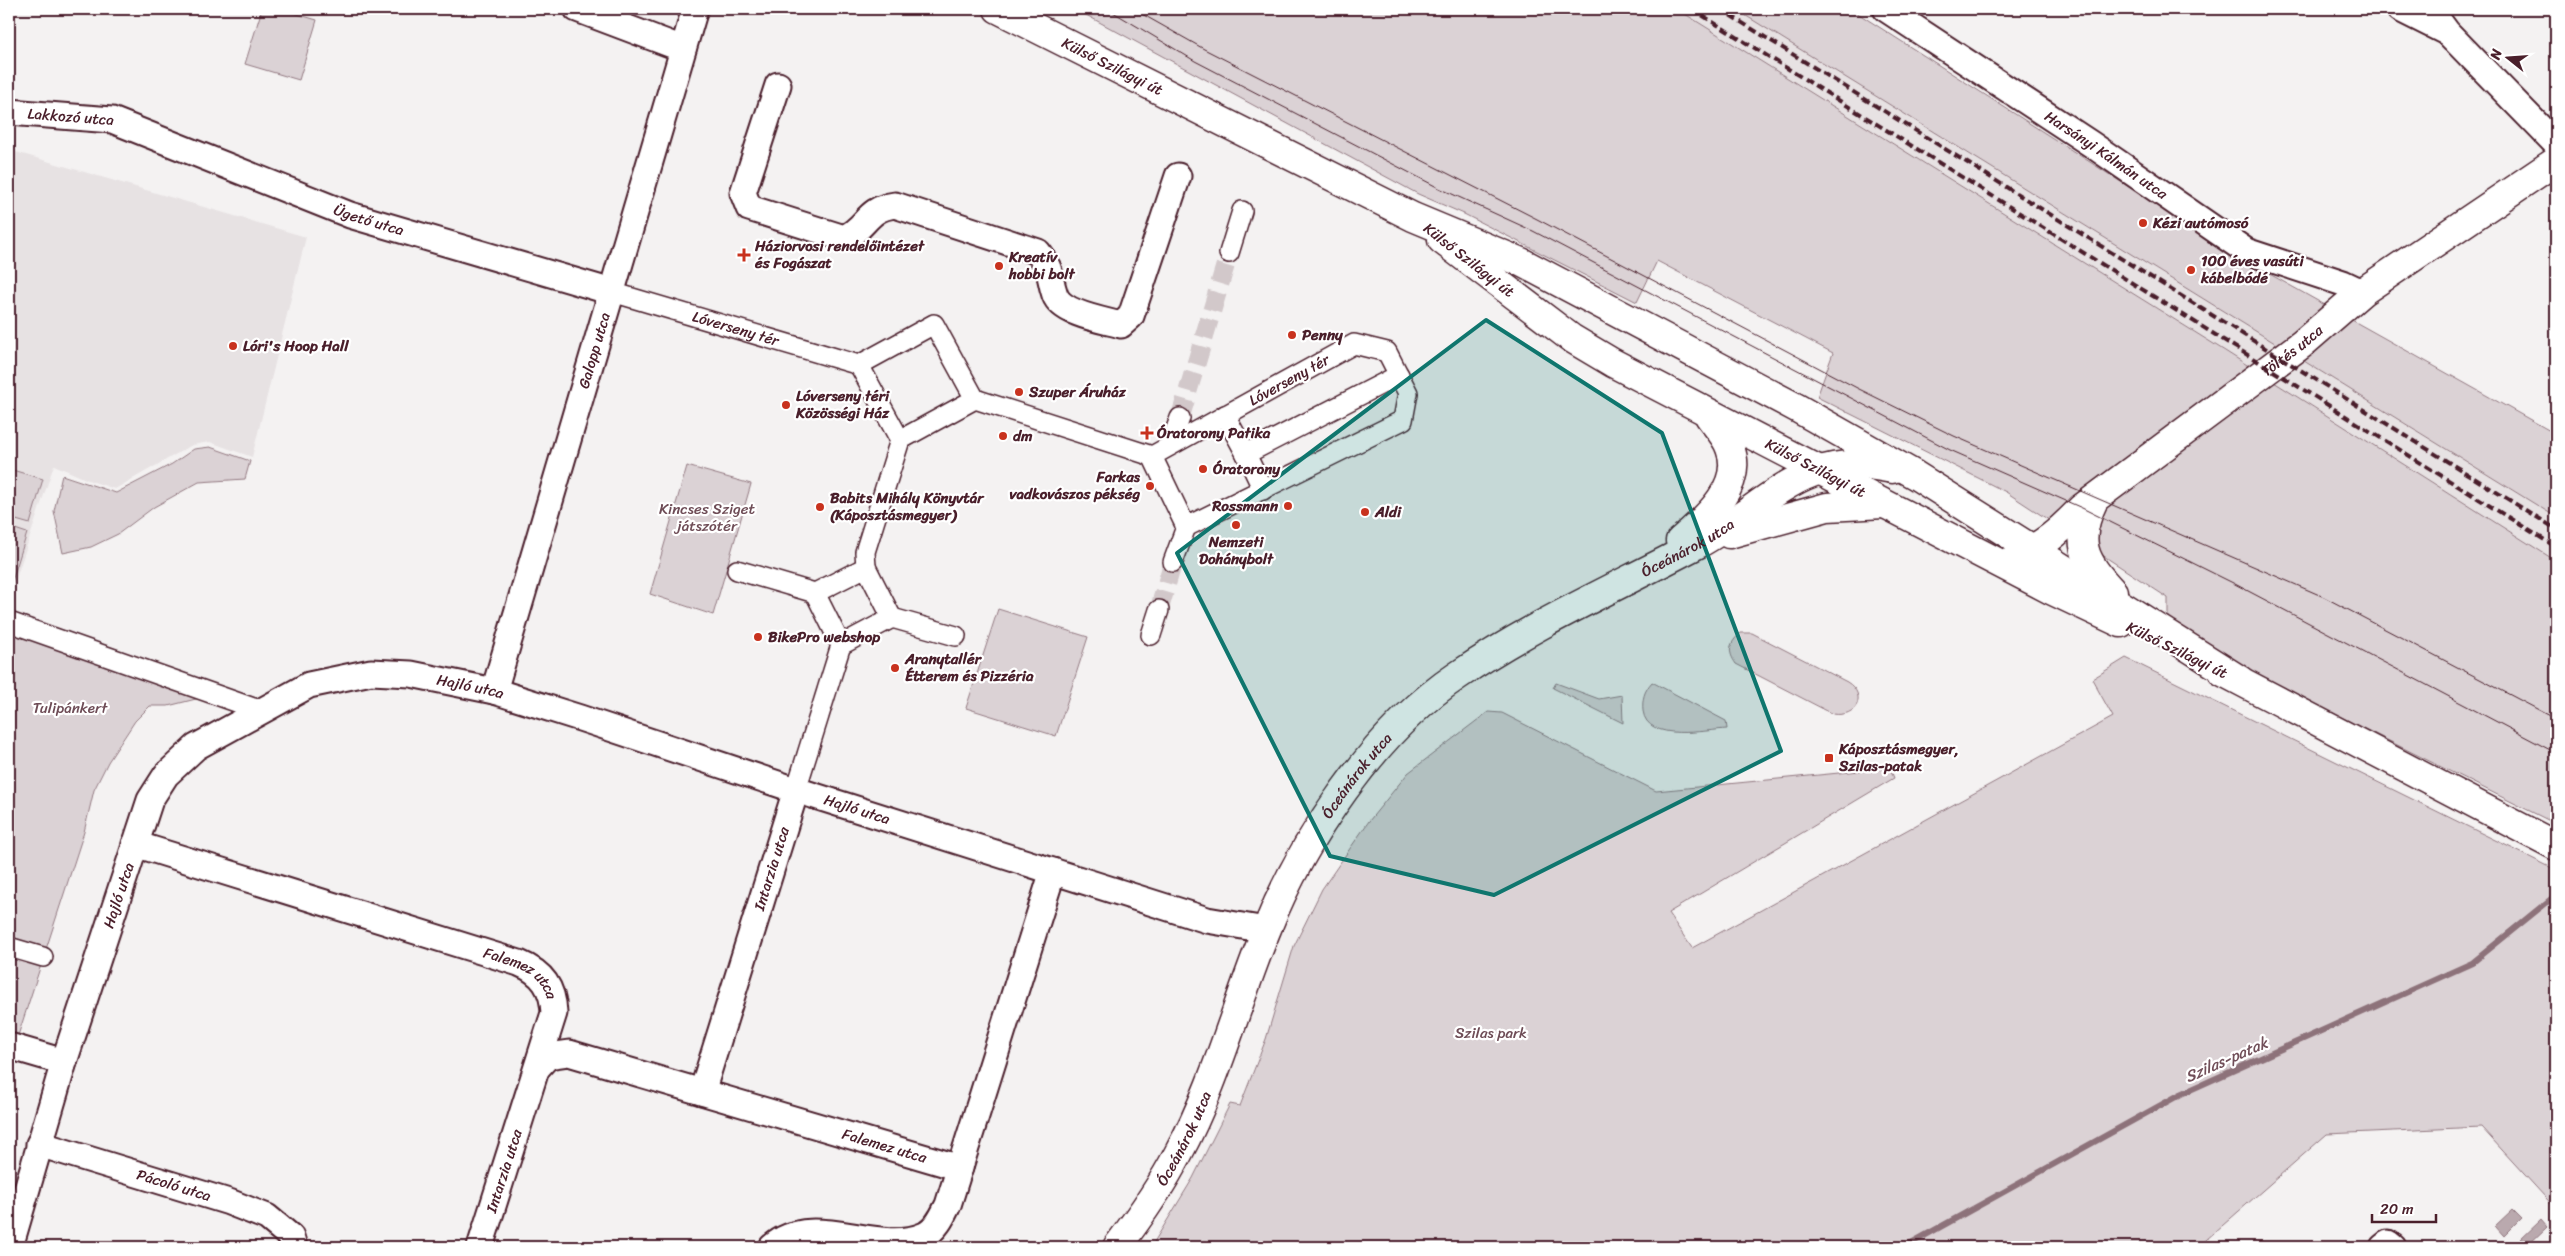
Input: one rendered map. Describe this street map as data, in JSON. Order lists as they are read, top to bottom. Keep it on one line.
{"streets":{"street":["Külső Szilágyi út","Lakkozó utca","Harsányi Kálmán utca","Ügető utca","Lóverseny tér","Galopp utca","Töltés utca","Óceánárok utca","Hajló utca","Intarzia utca","Falemez utca","Pácoló utca"]},"crossings":[["Külső Szilágyi út","Töltés utca"],["Külső Szilágyi út","Óceánárok utca"],["Lakkozó utca","Ügető utca"],["Harsányi Kálmán utca","Töltés utca"],["Ügető utca","Lóverseny tér"],["Ügető utca","Galopp utca"],["Lóverseny tér","Galopp utca"],["Galopp utca","Hajló utca"],["Óceánárok utca","Hajló utca"],["Hajló utca","Intarzia utca"],["Hajló utca","Falemez utca"],["Hajló utca","Pácoló utca"],["Intarzia utca","Falemez utca"]],"water":["Szilas-patak"],"parks":["Kincses Sziget játszótér","Tulipánkert","Szilas park"],"places":{"other":["Kézi autómosó","Kreatív hobbi bolt","100 éves vasúti kábelbódé","Penny","Lóri's Hoop Hall","Szuper Áruház","Lóverseny téri Közösségi Ház","dm","Óratorony","Farkas vadkovászos pékség","Rossmann","Babits Mihály Könyvtár (Káposztásmegyer)","Aldi","Nemzeti Dohánybolt","BikePro webshop","Aranytallér Étterem és Pizzéria"],"health":["Háziorvosi rendelőintézet és Fogászat","Óratorony Patika"],"transit":["Káposztásmegyer, Szilas-patak"]},"scale_bar":"20 m","north":"left"}
